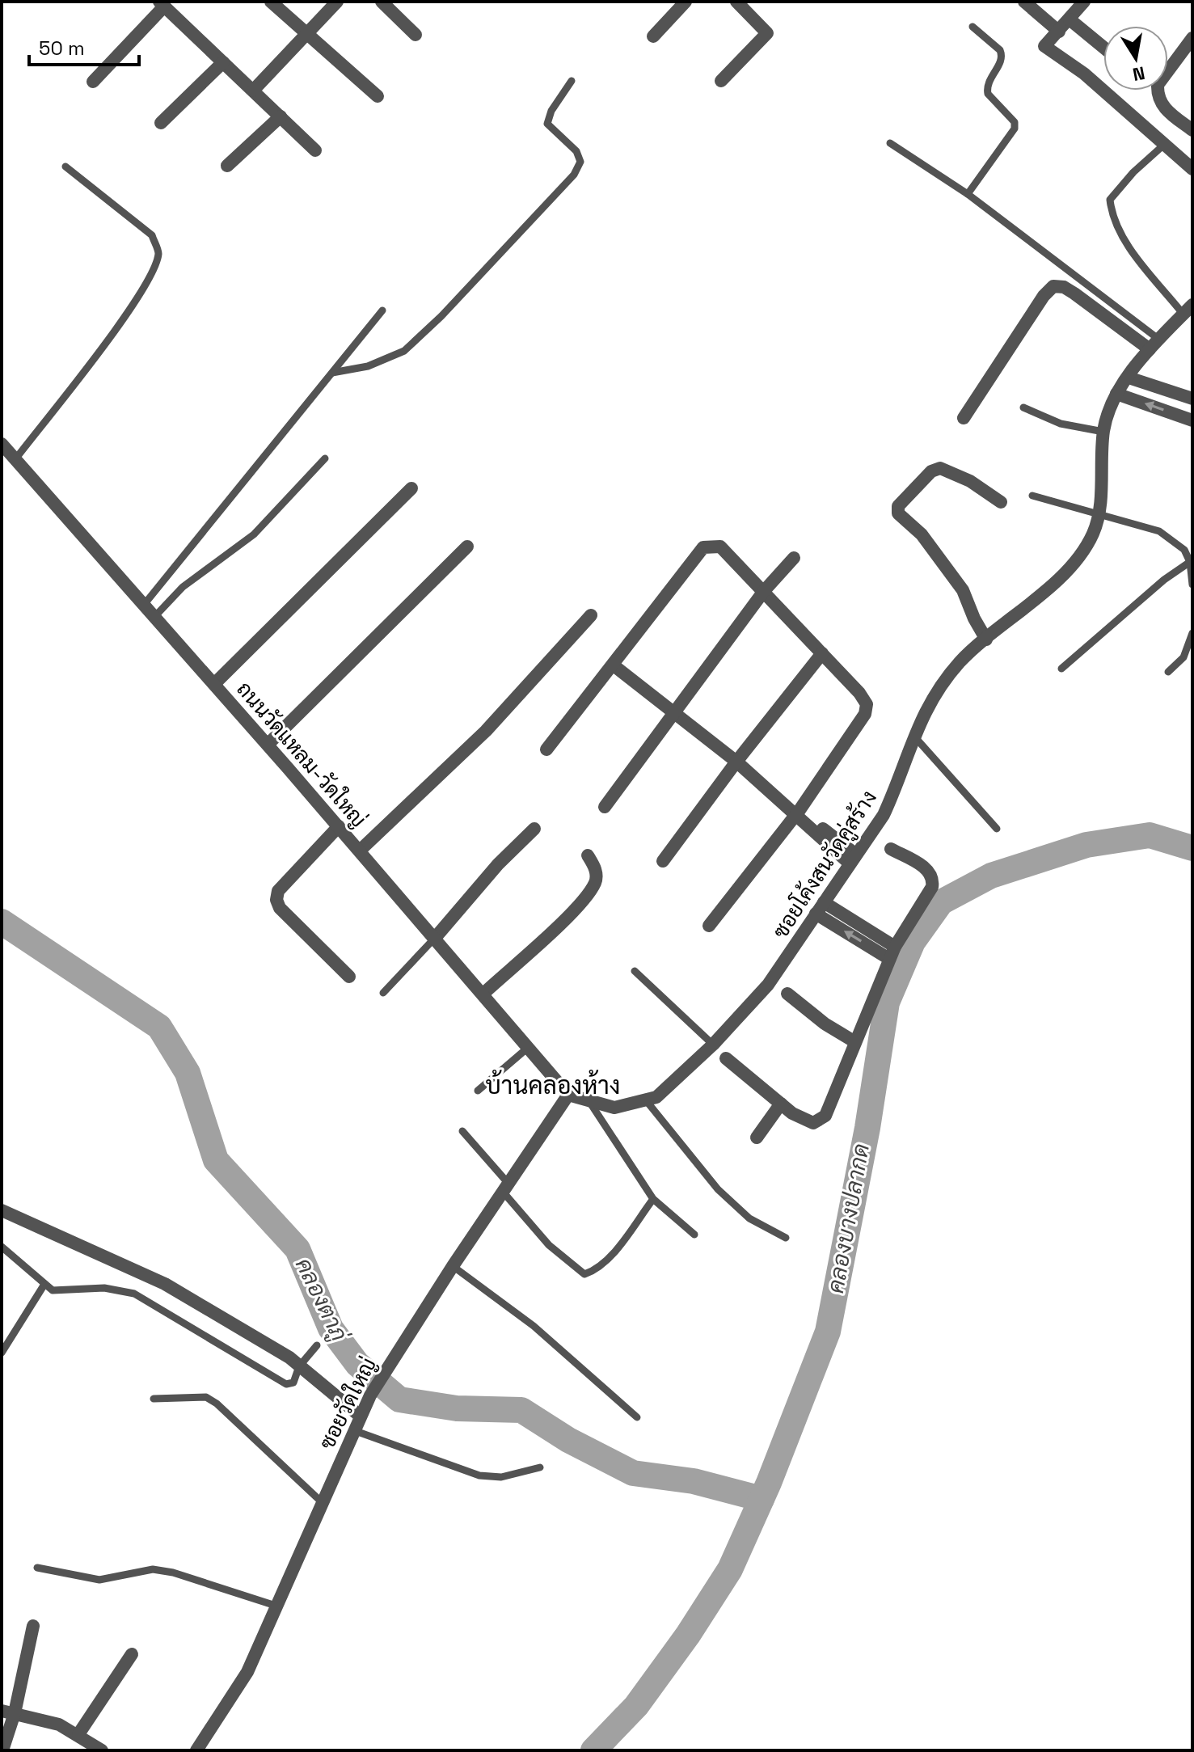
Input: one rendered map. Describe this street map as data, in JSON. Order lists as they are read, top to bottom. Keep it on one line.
{"streets":{"street":["ถนนวัดแหลม-วัดใหญ่","ซอยโค้งสนวัดคู่สร้าง","ซอยวัดใหญ่"]},"crossings":[["ถนนวัดแหลม-วัดใหญ่","ซอยโค้งสนวัดคู่สร้าง"],["ถนนวัดแหลม-วัดใหญ่","ซอยวัดใหญ่"],["ซอยโค้งสนวัดคู่สร้าง","ซอยวัดใหญ่"]],"districts":["บ้านคลองห้าง"],"water":["คลองบางปลากด","คลองตาภู่"],"scale_bar":"50 m","north":"bottom"}
